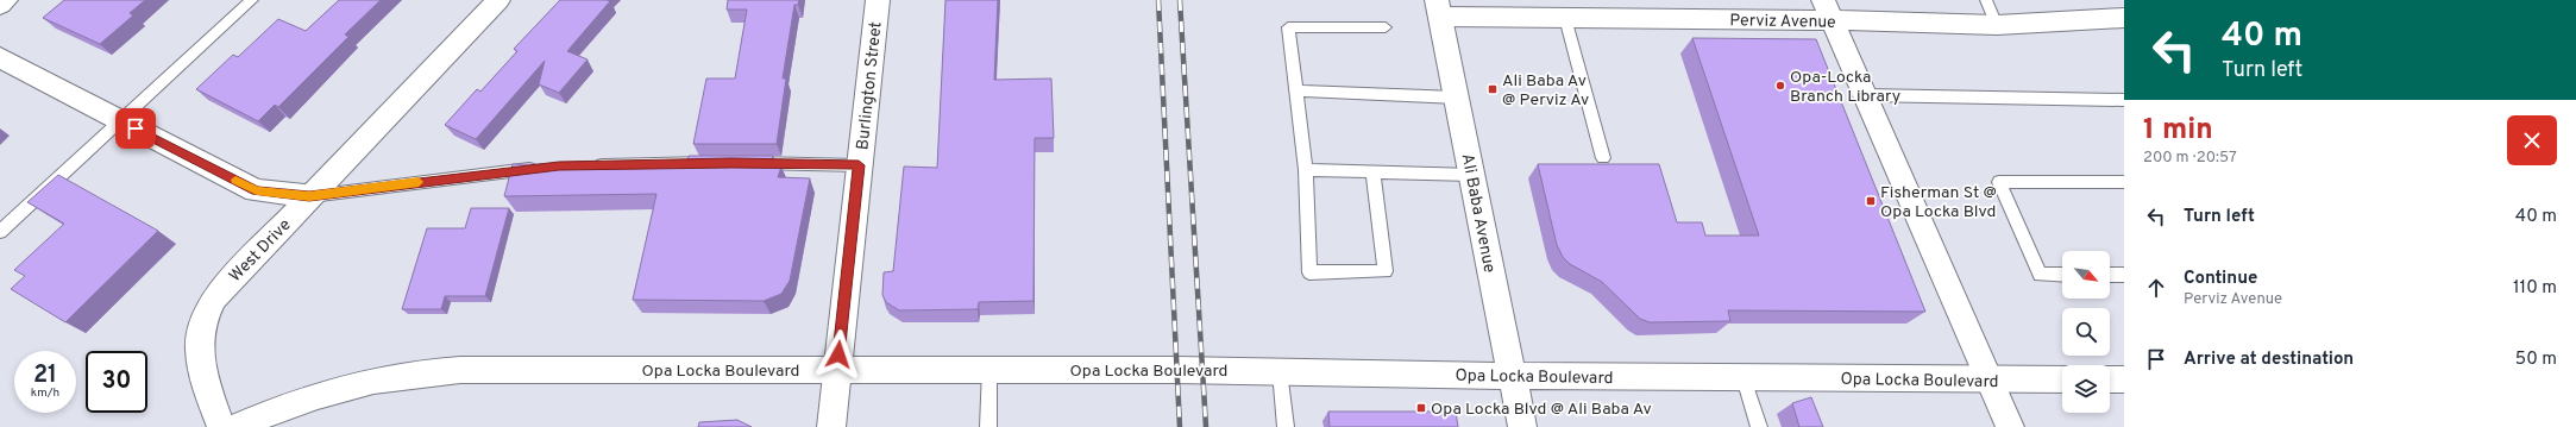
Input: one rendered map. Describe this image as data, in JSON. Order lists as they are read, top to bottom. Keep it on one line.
{"streets":{"street":["Perviz Avenue","Burlington Street","Ali Baba Avenue","West Drive","Opa Locka Boulevard"]},"crossings":[["Perviz Avenue","Ali Baba Avenue"],["Burlington Street","Opa Locka Boulevard"],["Ali Baba Avenue","Opa Locka Boulevard"]],"places":{"other":["Opa-Locka Branch Library"],"transit":["Ali Baba Av @ Perviz Av","Fisherman St @ Opa Locka Blvd","Opa Locka Blvd @ Ali Baba Av"]},"north":"bottom right","page":{"turn":["40 m","Turn left"],"heading":["1 min","200 m · 20:57"],"list":[{"name":"Turn left","value":"40 m"},{"name":"Continue","note":"Perviz Avenue","value":"110 m"},{"name":"Arrive at destination","value":"50 m"}],"speed":"21 km/h","limit":"30"}}
